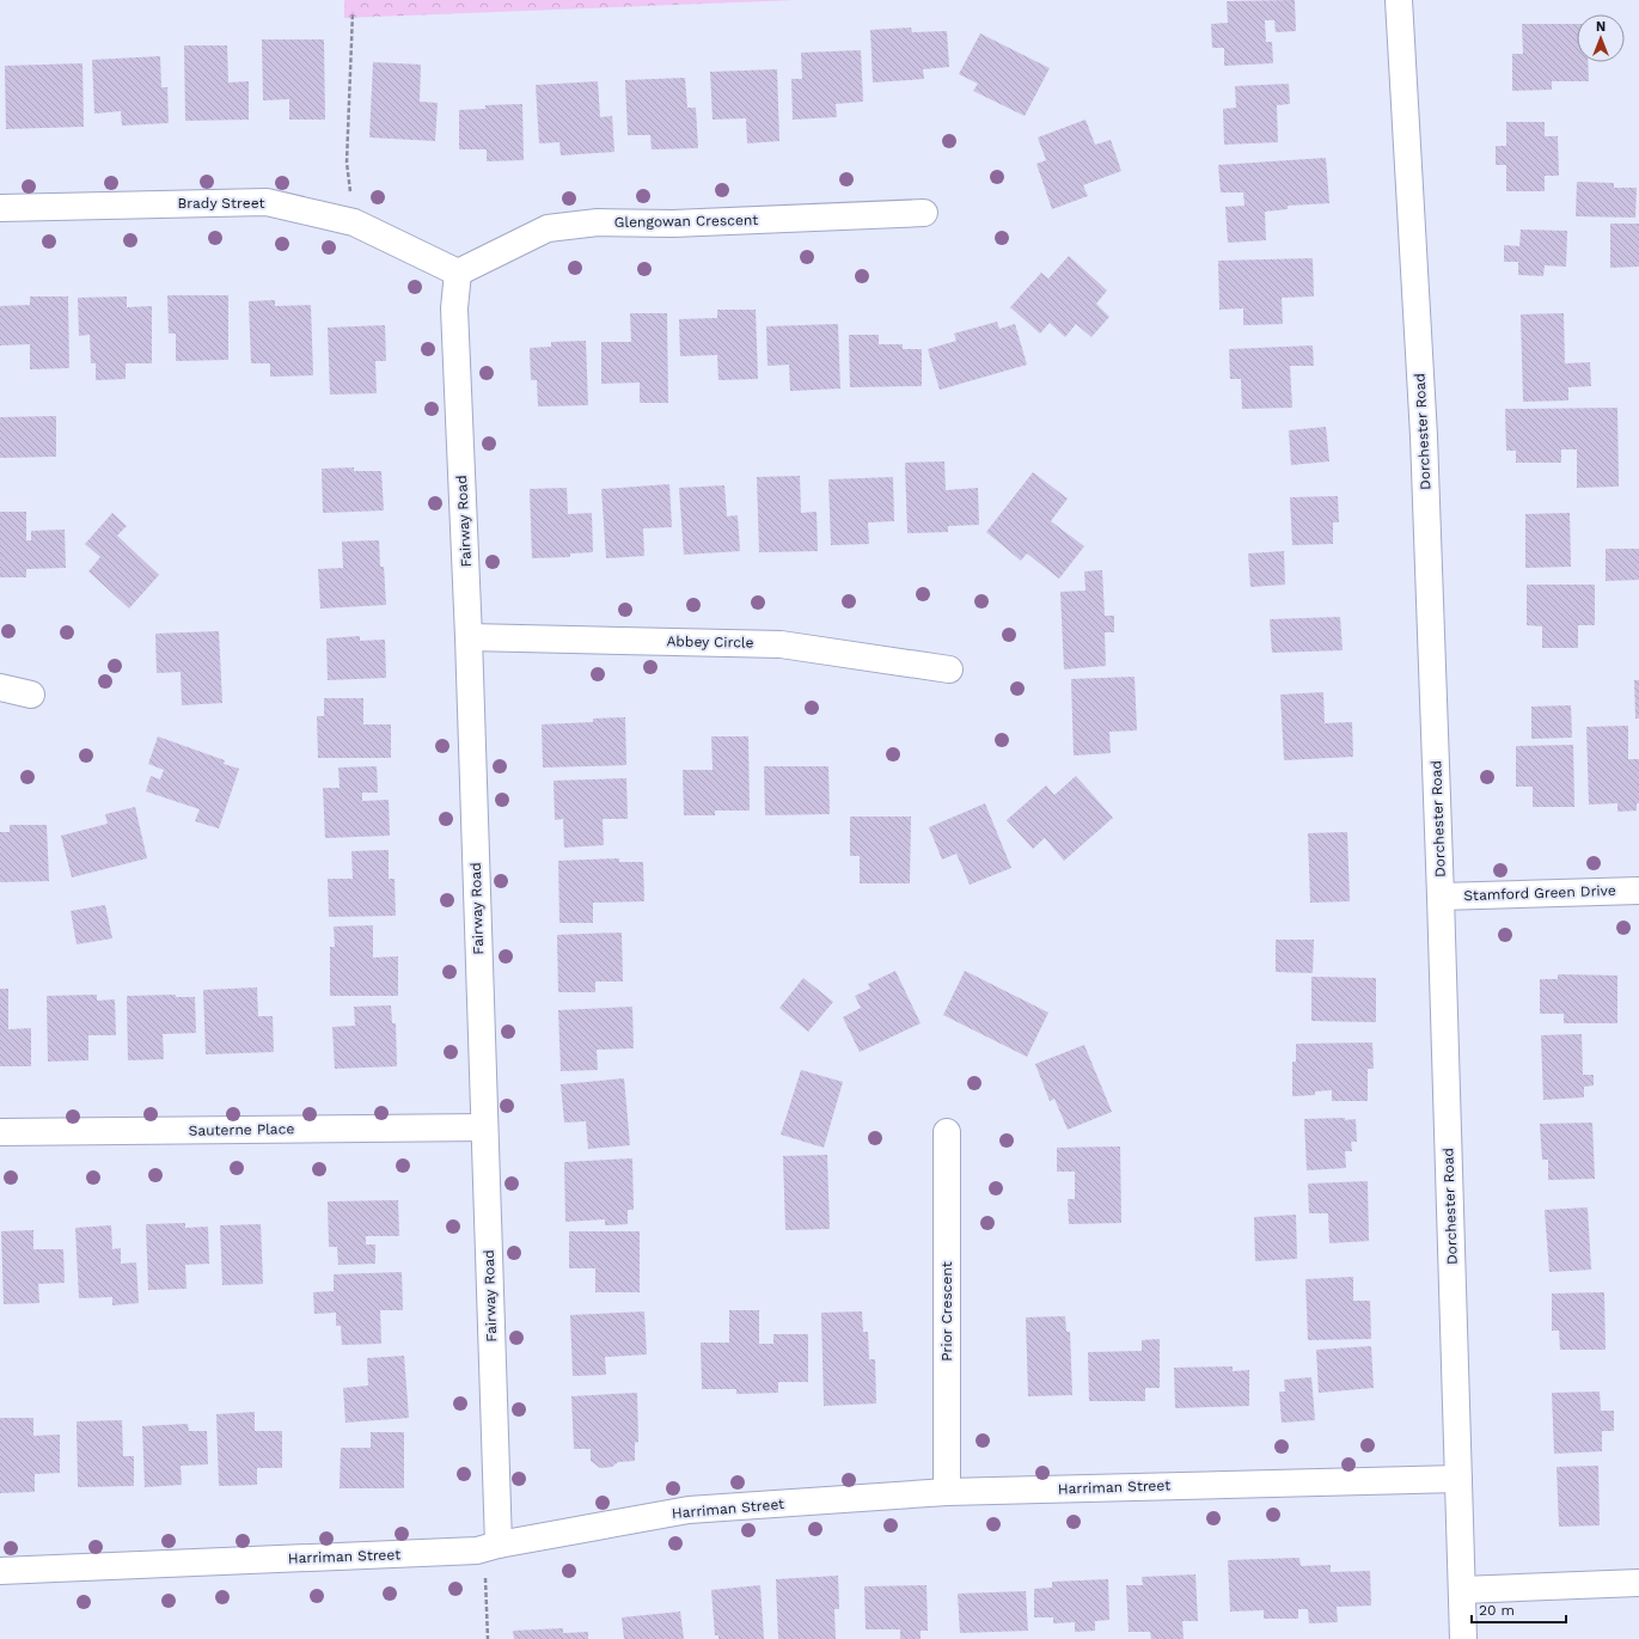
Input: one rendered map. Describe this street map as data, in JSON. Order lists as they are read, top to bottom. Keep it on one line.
{"streets":{"street":["Brady Street","Glengowan Crescent","Dorchester Road","Fairway Road","Abbey Circle","Stamford Green Drive","Sauterne Place","Prior Crescent","Harriman Street"]},"crossings":[["Brady Street","Glengowan Crescent"],["Brady Street","Fairway Road"],["Glengowan Crescent","Fairway Road"],["Dorchester Road","Stamford Green Drive"],["Dorchester Road","Harriman Street"],["Fairway Road","Abbey Circle"],["Fairway Road","Sauterne Place"],["Fairway Road","Harriman Street"],["Prior Crescent","Harriman Street"]],"scale_bar":"20 m","north":"top"}
